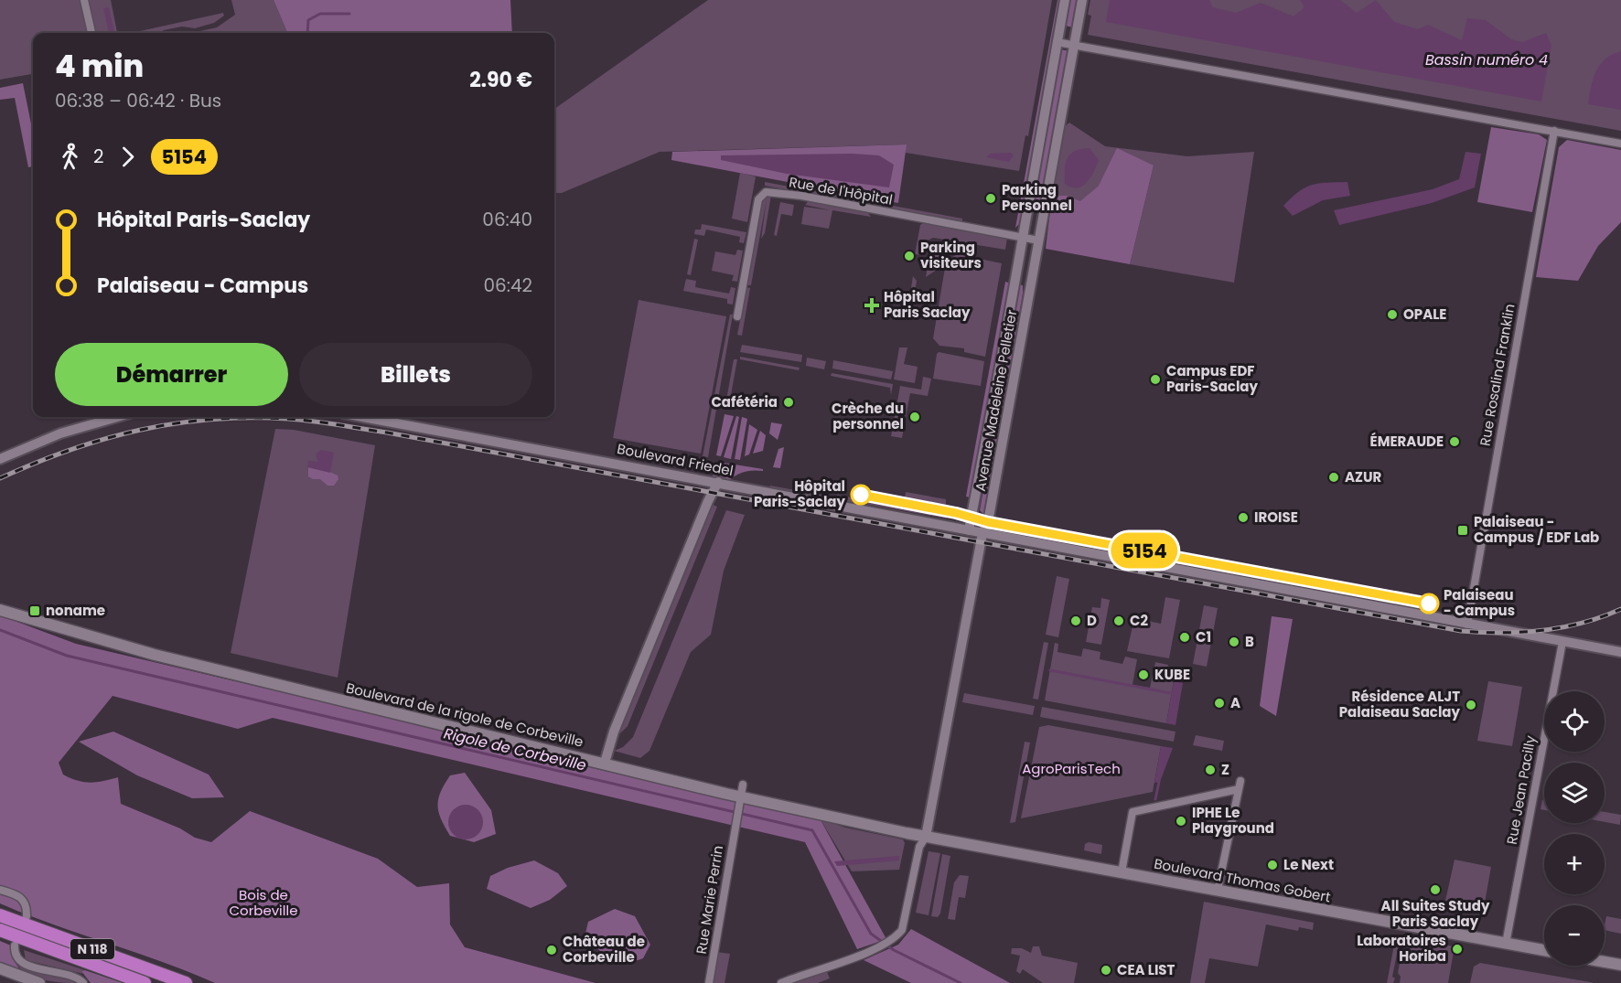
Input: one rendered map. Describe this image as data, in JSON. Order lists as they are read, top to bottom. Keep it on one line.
{"streets":{"highway":["N 118"],"main road":["Boulevard de la rigole de Corbeville","Boulevard Thomas Gobert"],"street":["Rue de l'Hôpital","Rue Rosalind Franklin","Avenue Madeleine Pelletier","Boulevard Friedel","Rue Jean Pacilly","Rue Marie Perrin"]},"crossings":[["Rue de l'Hôpital","Avenue Madeleine Pelletier"],["Rue Rosalind Franklin","Boulevard Friedel"],["Avenue Madeleine Pelletier","Boulevard Friedel"],["Avenue Madeleine Pelletier","Boulevard de la rigole de Corbeville"],["Avenue Madeleine Pelletier","Boulevard Thomas Gobert"],["Boulevard Friedel","Rue Jean Pacilly"],["Boulevard de la rigole de Corbeville","Boulevard Thomas Gobert"],["Boulevard de la rigole de Corbeville","Rue Marie Perrin"],["Rue Jean Pacilly","Boulevard Thomas Gobert"]],"water":["Bassin numéro 4","Rigole de Corbeville"],"parks":["AgroParisTech","Bois de Corbeville"],"places":{"other":["Parking Personnel","Parking visiteurs","OPALE","Campus EDF Paris-Saclay","Cafétéria","Crèche du personnel","ÉMERAUDE","AZUR","Hôpital Paris-Saclay","IROISE","Palaiseau - Campus","D","C2","C1","B","KUBE","A","Résidence ALJT Palaiseau Saclay","Z","IPHE Le Playground","Le Next","All Suites Study Paris Saclay","Laboratoires Horiba","Château de Corbeville","CEA LIST"],"health":["Hôpital Paris Saclay"],"transit":["Palaiseau - Campus / EDF Lab","noname"]},"lines":["bus line 5154"],"page":{"on_map":"5154","heading":["4 min","06:38 – 06:42 · Bus","2.90 €"],"legs":["2","5154"],"list":[{"name":"Hôpital Paris-Saclay","value":"06:40"},{"name":"Palaiseau - Campus","value":"06:42"}],"buttons":["Démarrer","Billets"],"map_buttons":["+","−"]}}
